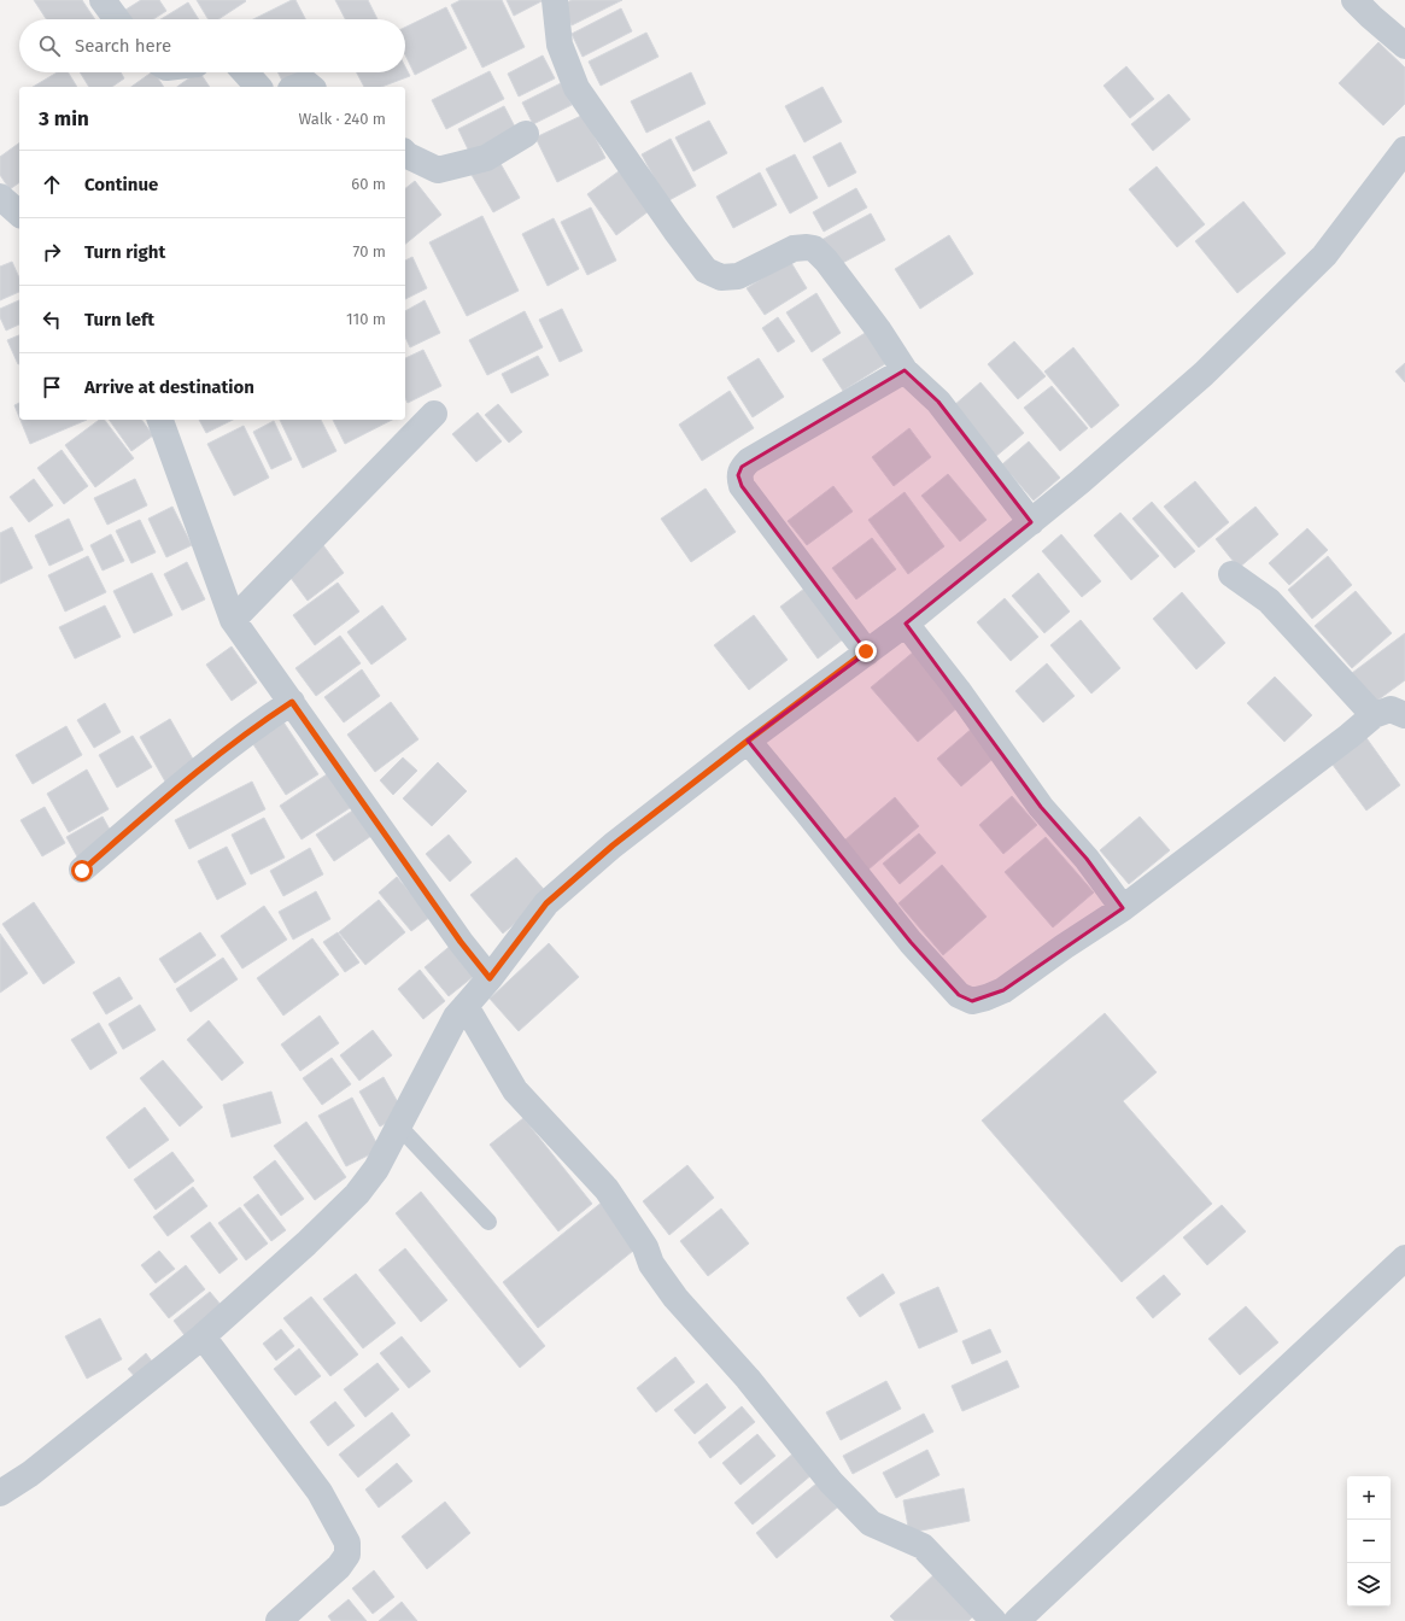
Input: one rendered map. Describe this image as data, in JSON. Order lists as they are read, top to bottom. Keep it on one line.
{"page":{"search":"Search here","heading":["3 min","Walk · 240 m"],"list":[["Continue","60 m"],["Turn right","70 m"],["Turn left","110 m"],"Arrive at destination"],"map_buttons":["+","−"]}}
